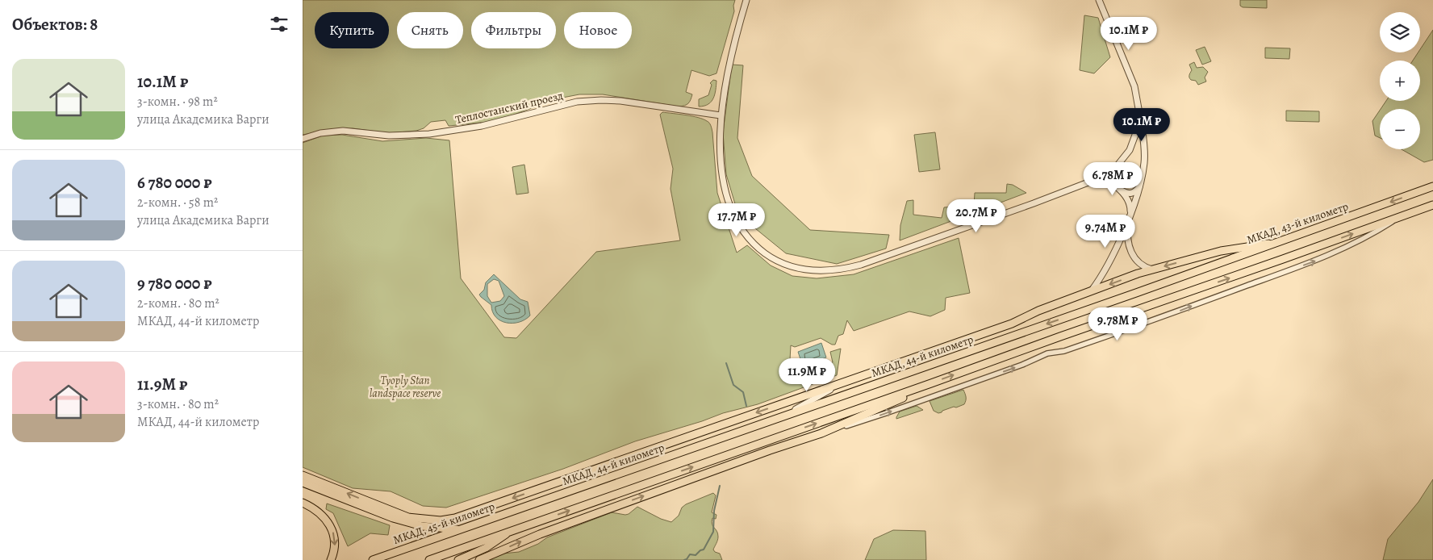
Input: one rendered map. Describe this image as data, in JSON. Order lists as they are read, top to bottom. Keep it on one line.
{"streets":{"main road":["МКАД, 43-й километр","МКАД, 44-й километр","МКАД, 45-й километр"],"street":["Теплостанский проезд"]},"crossings":[["МКАД, 43-й километр","МКАД, 44-й километр"],["МКАД, 44-й километр","МКАД, 45-й километр"]],"parks":["Tyoply Stan landspace reserve"],"page":{"heading":"Объектов: 8","map_buttons":["+","−"],"chip":["Купить","Снять","Фильтры","Новое"],"price":["10.1M ₽","10.1M ₽","6.78M ₽","20.7M ₽","17.7M ₽","9.74M ₽","9.78M ₽","11.9M ₽"],"list":[{"name":"10.1M ₽","note":"3-комн. · 98 m² · улица Академика Варги"},{"name":"6 780 000 ₽","note":"2-комн. · 58 m² · улица Академика Варги"},{"name":"9 780 000 ₽","note":"2-комн. · 80 m² · МКАД, 44-й километр"},{"name":"11.9M ₽","note":"3-комн. · 80 m² · МКАД, 44-й километр"}]}}
